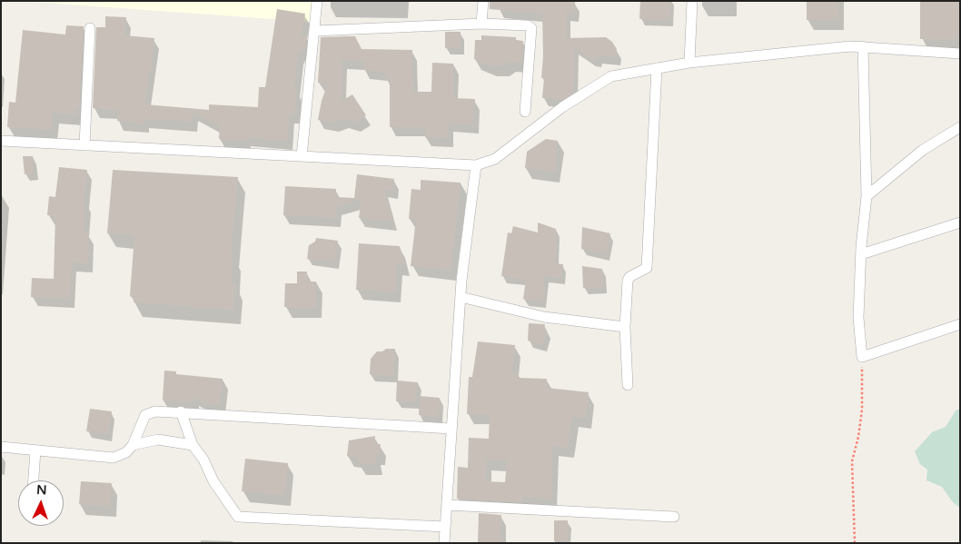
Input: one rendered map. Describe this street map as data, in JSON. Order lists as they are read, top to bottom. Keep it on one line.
{"north":"top"}
